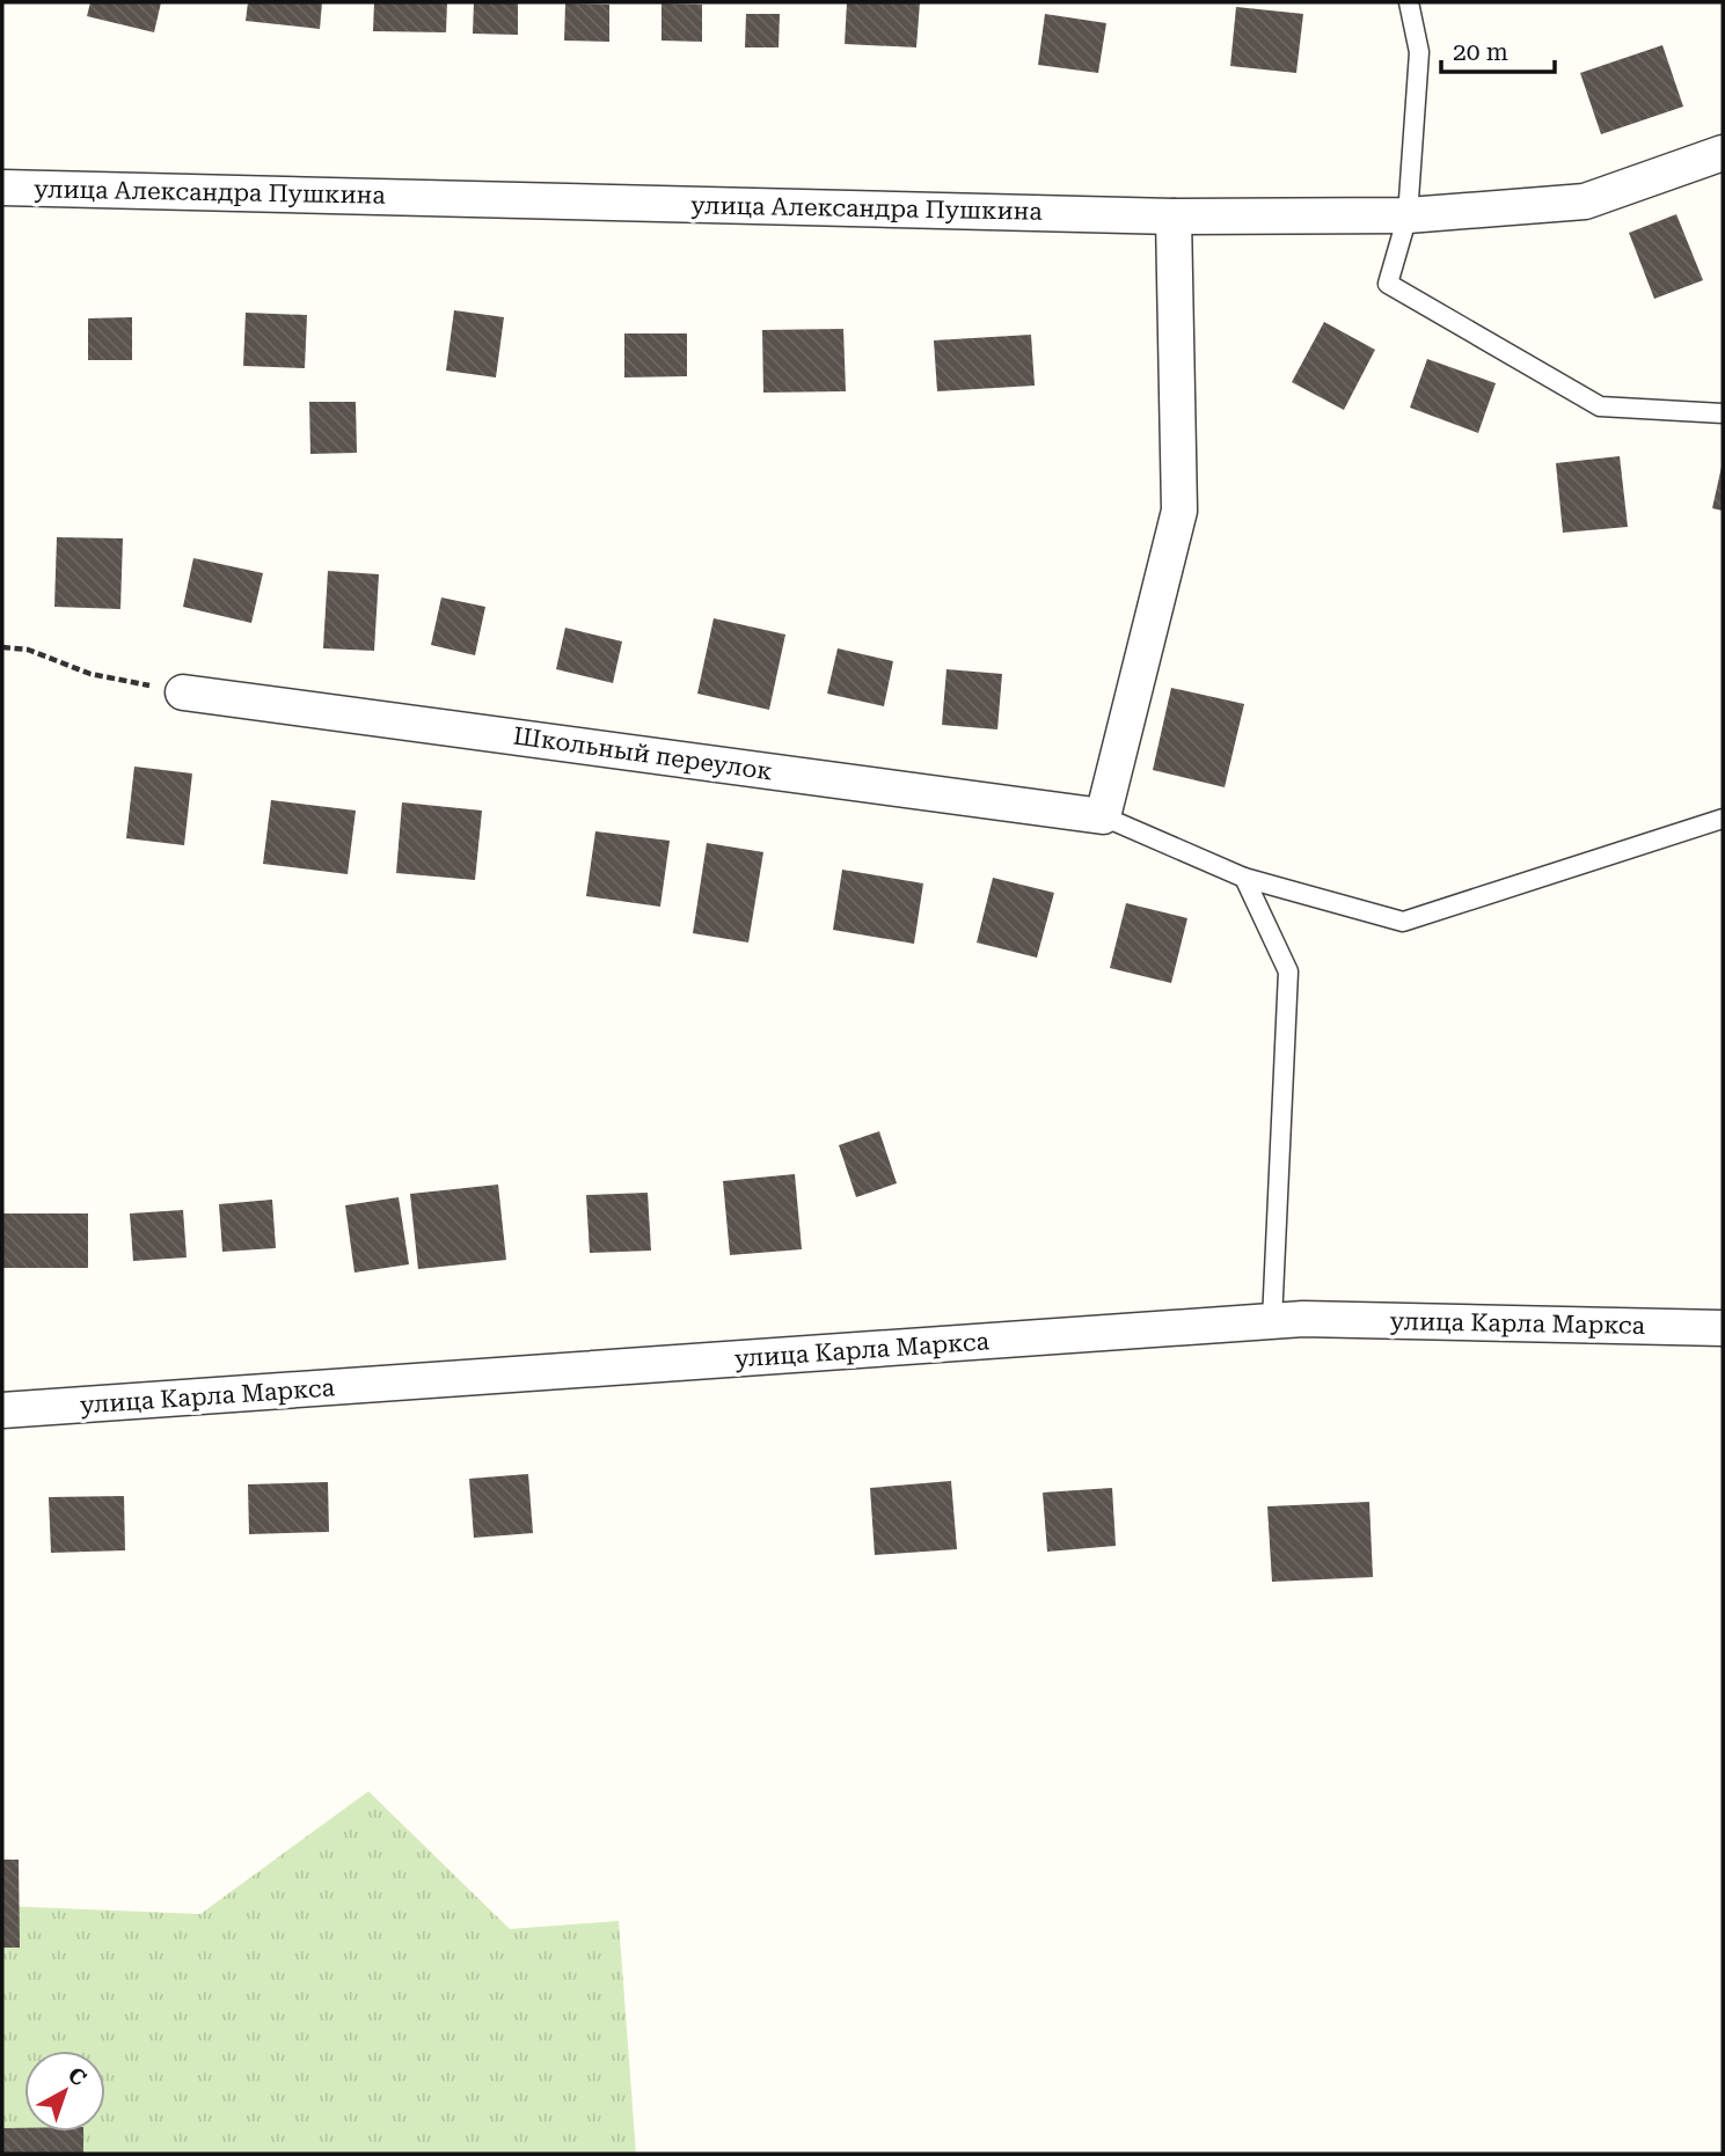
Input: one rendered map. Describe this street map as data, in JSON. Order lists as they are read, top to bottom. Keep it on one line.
{"streets":{"street":["улица Александра Пушкина","Школьный переулок","улица Карла Маркса"]},"scale_bar":"20 m","north":"top right"}
